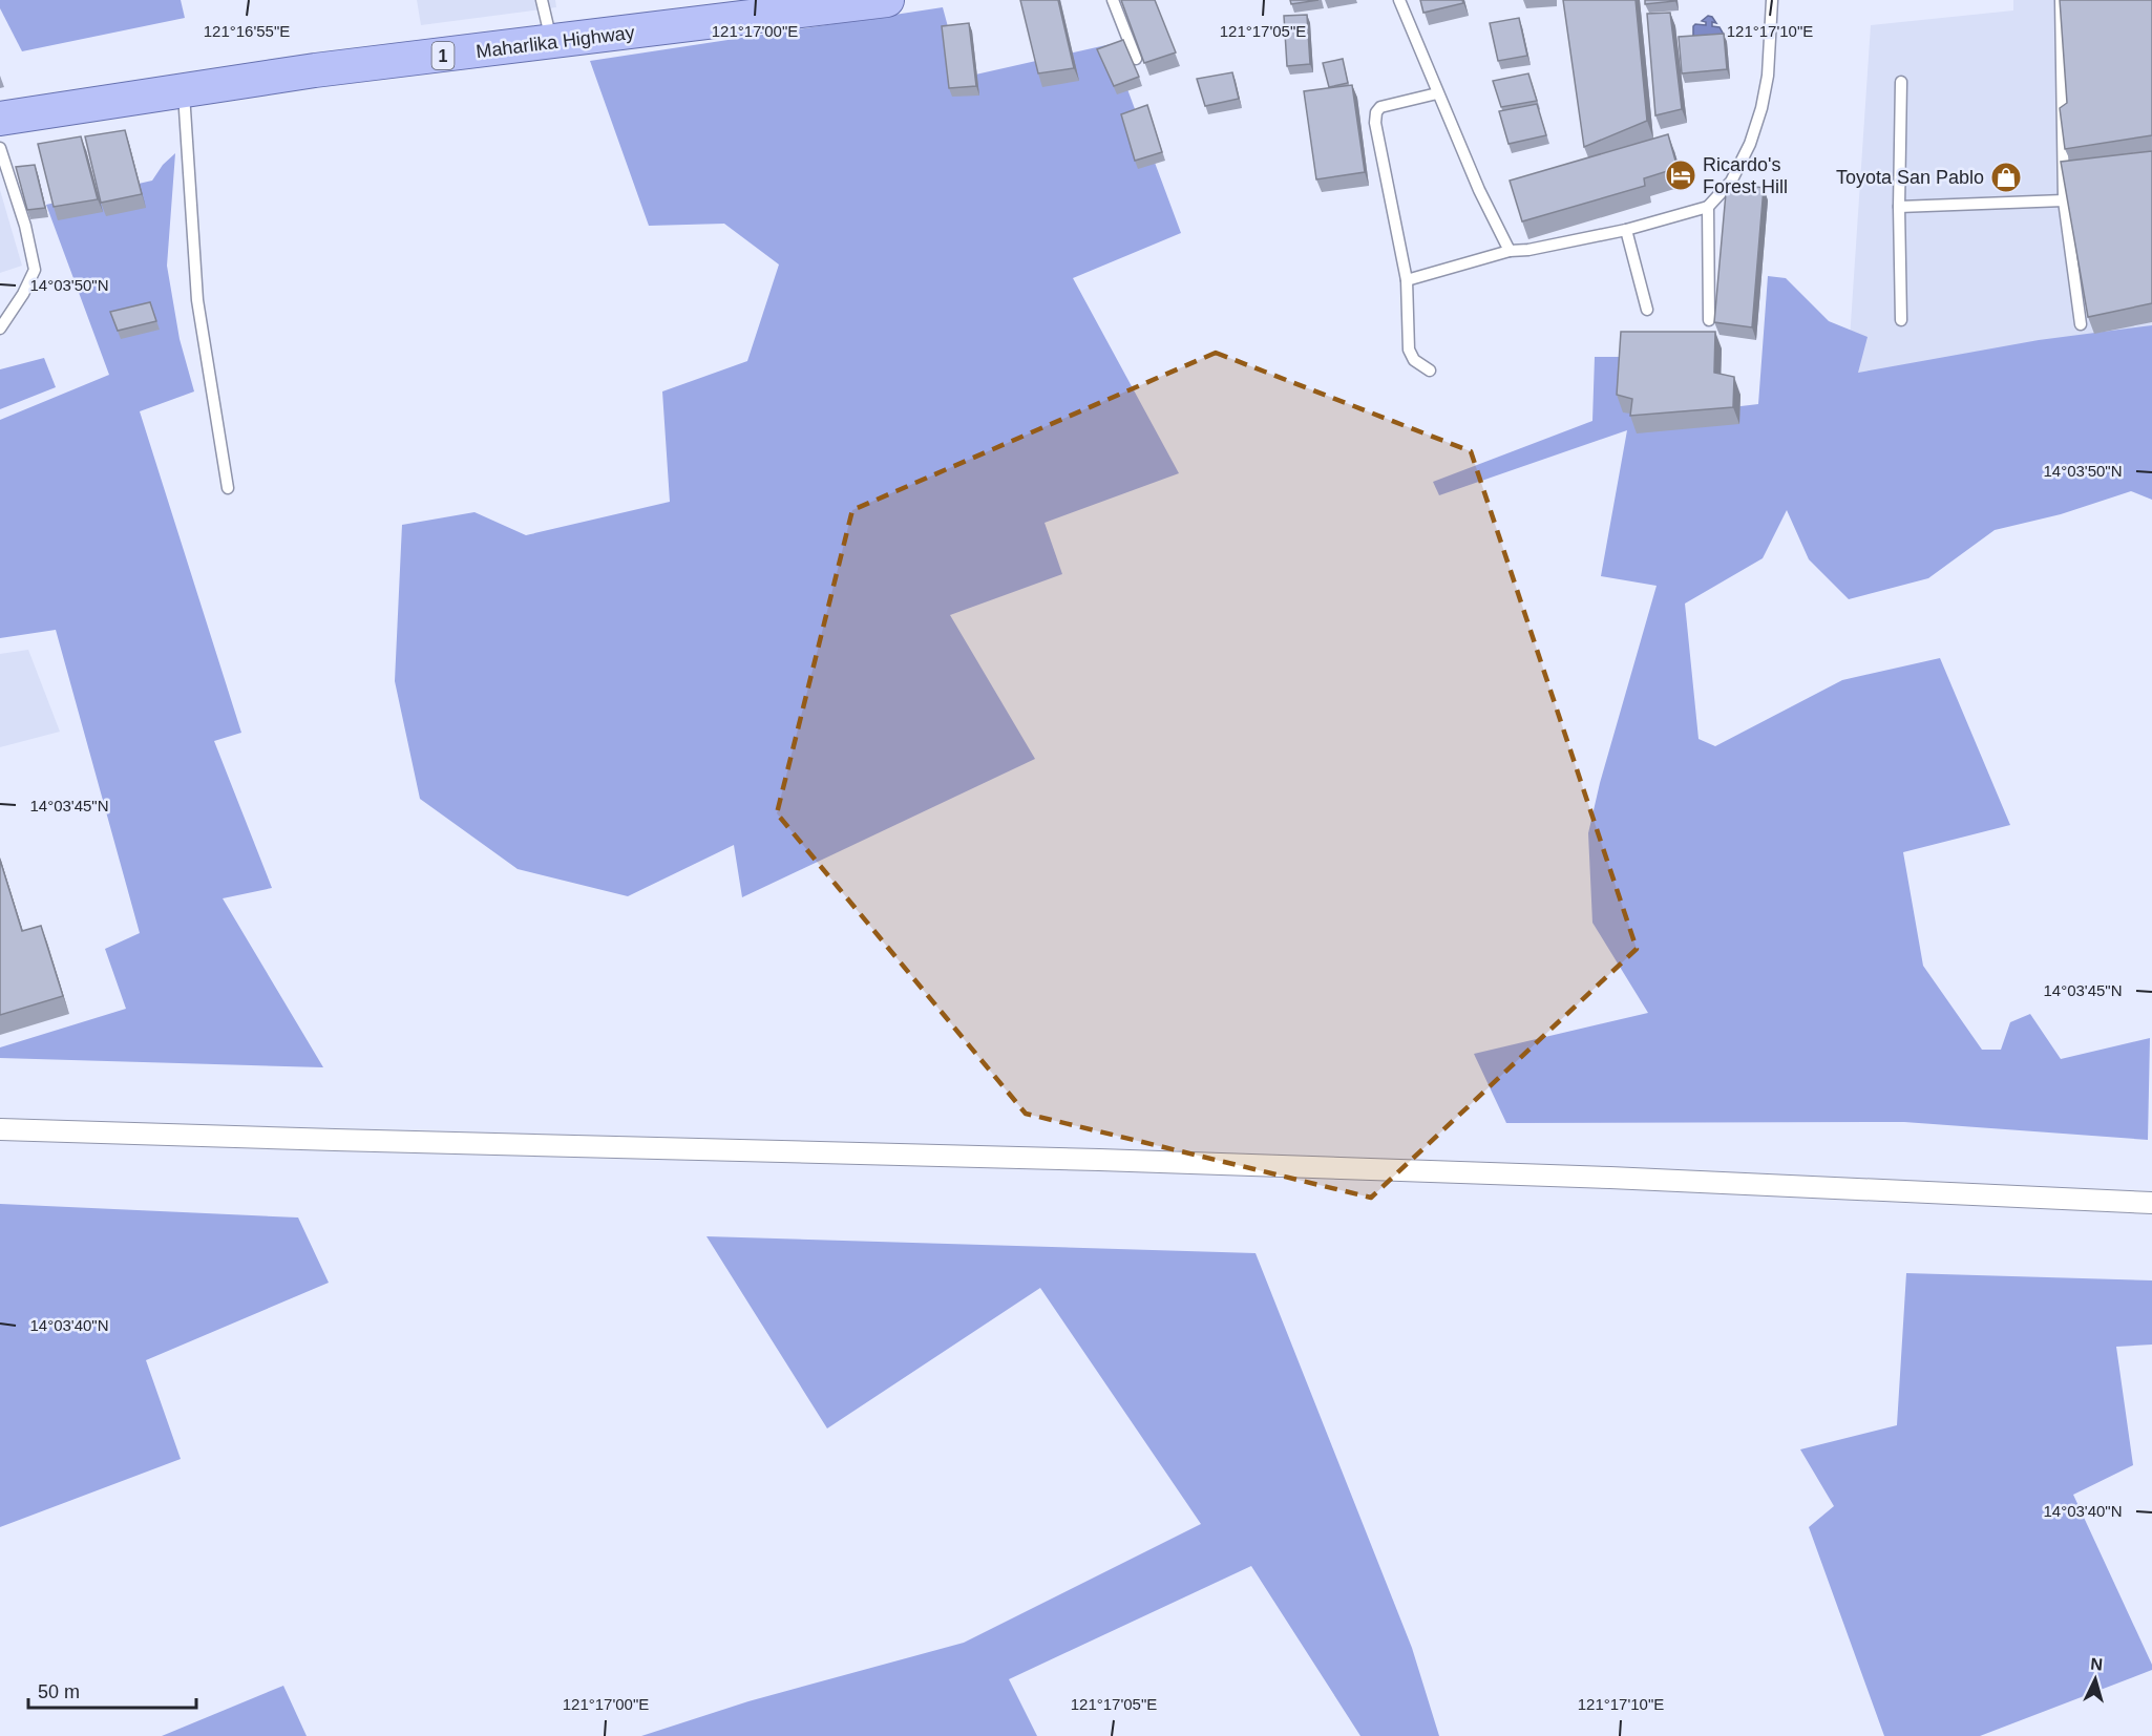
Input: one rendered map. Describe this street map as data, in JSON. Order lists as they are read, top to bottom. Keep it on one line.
{"streets":{"main road":["Maharlika Highway","1"]},"places":{"hotel":["Ricardo's Forest Hill"],"shop":["Toyota San Pablo"]},"scale_bar":"50 m","north":"top","coordinates":["121°16'55\"E","121°17'00\"E","121°17'05\"E","121°17'10\"E","14°03'50\"N","14°03'45\"N","14°03'40\"N"]}
